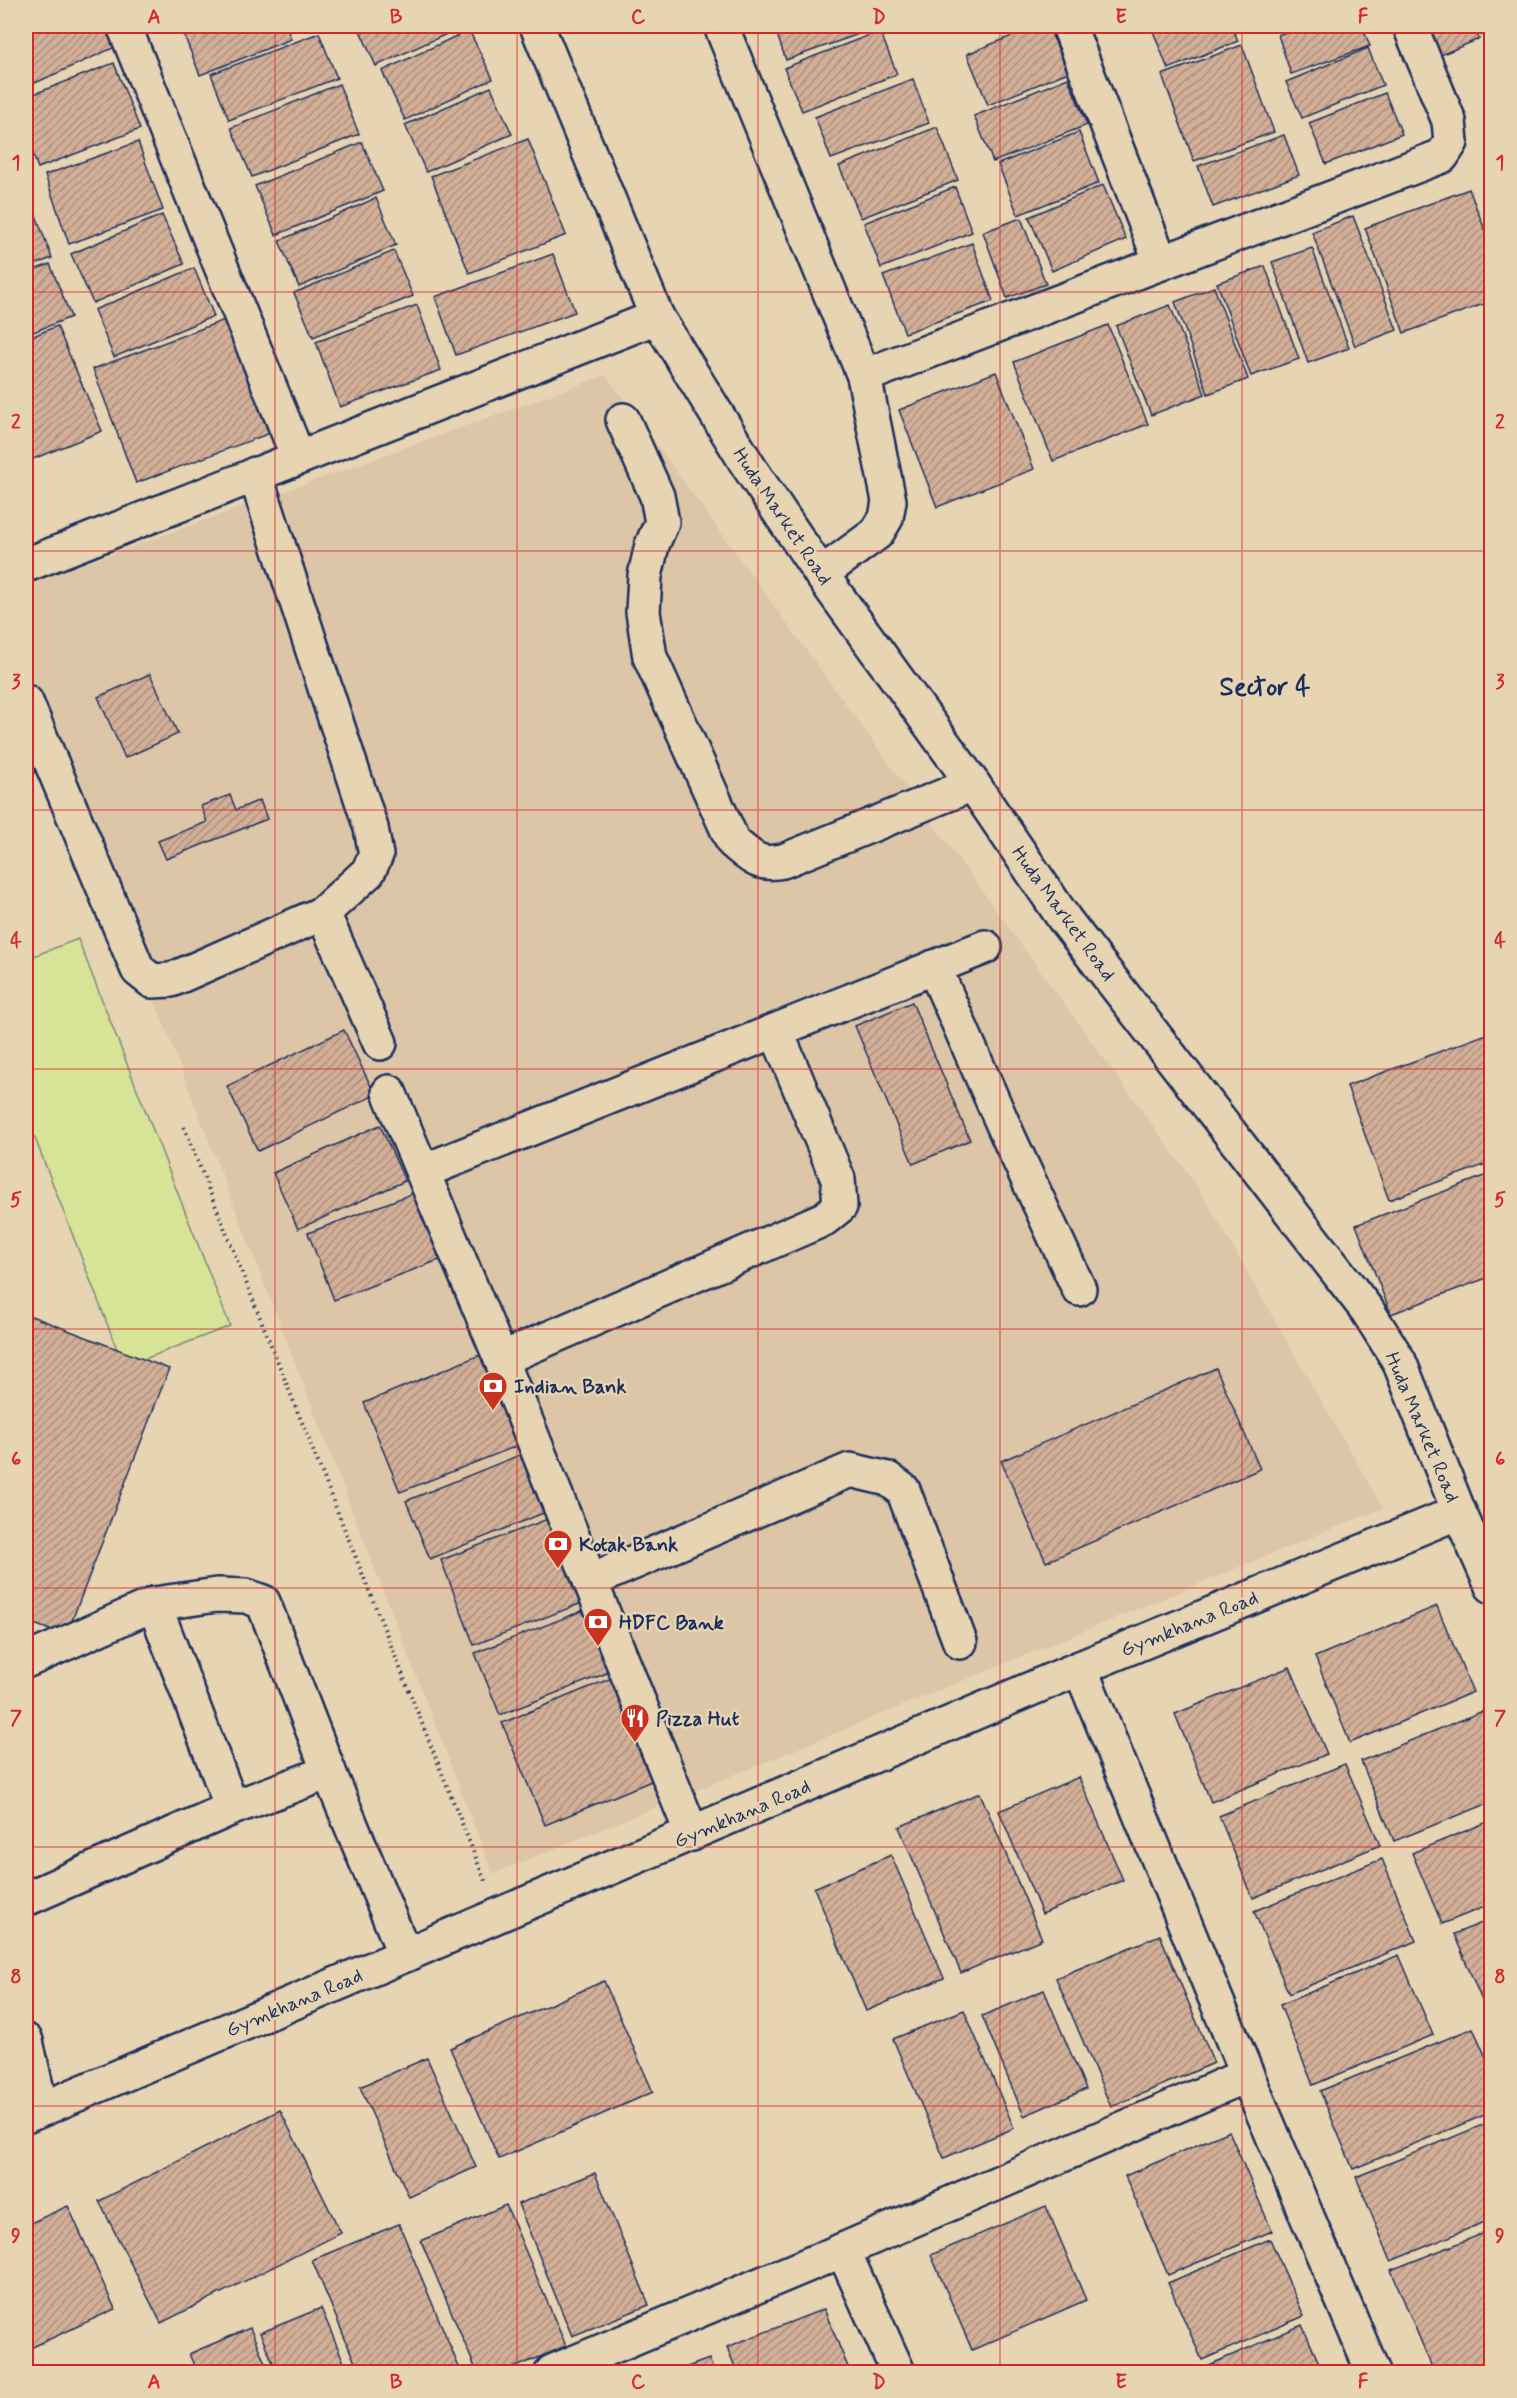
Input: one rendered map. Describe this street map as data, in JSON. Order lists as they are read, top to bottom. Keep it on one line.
{"streets":{"street":["Huda Market Road","Gymkhana Road"]},"crossings":[["Huda Market Road","Gymkhana Road"]],"districts":["Sector 4"],"places":{"bank":["Indian Bank","Kotak Bank","HDFC Bank"],"restaurant":["Pizza Hut"]},"grid":{"columns":["A","B","C","D","E","F"],"rows":["1","2","3","4","5","6","7","8","9"]}}
